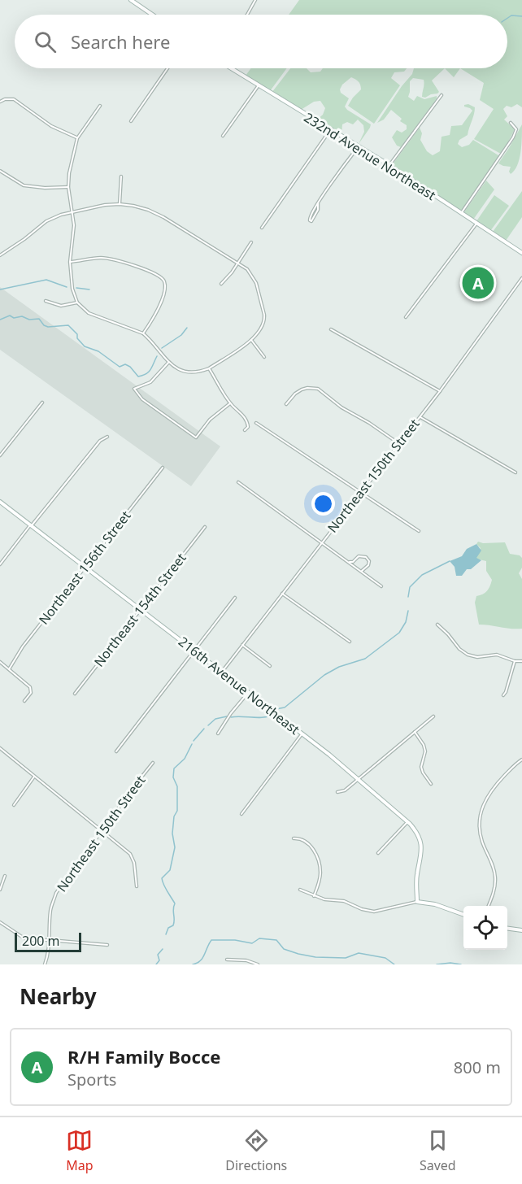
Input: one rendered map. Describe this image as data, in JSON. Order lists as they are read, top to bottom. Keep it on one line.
{"streets":{"street":["232nd Avenue Northeast","Northeast 150th Street","Northeast 156th Street","Northeast 154th Street","216th Avenue Northeast"]},"crossings":[["Northeast 150th Street","216th Avenue Northeast"],["Northeast 156th Street","216th Avenue Northeast"],["Northeast 154th Street","216th Avenue Northeast"]],"scale_bar":"200 m","page":{"search":"Search here","pins":"A","scale":"200 m","heading":"Nearby","list":[{"mark":"A","name":"R/H Family Bocce","note":"Sports","value":"800 m"}],"nav":["Map","Directions","Saved"]}}
